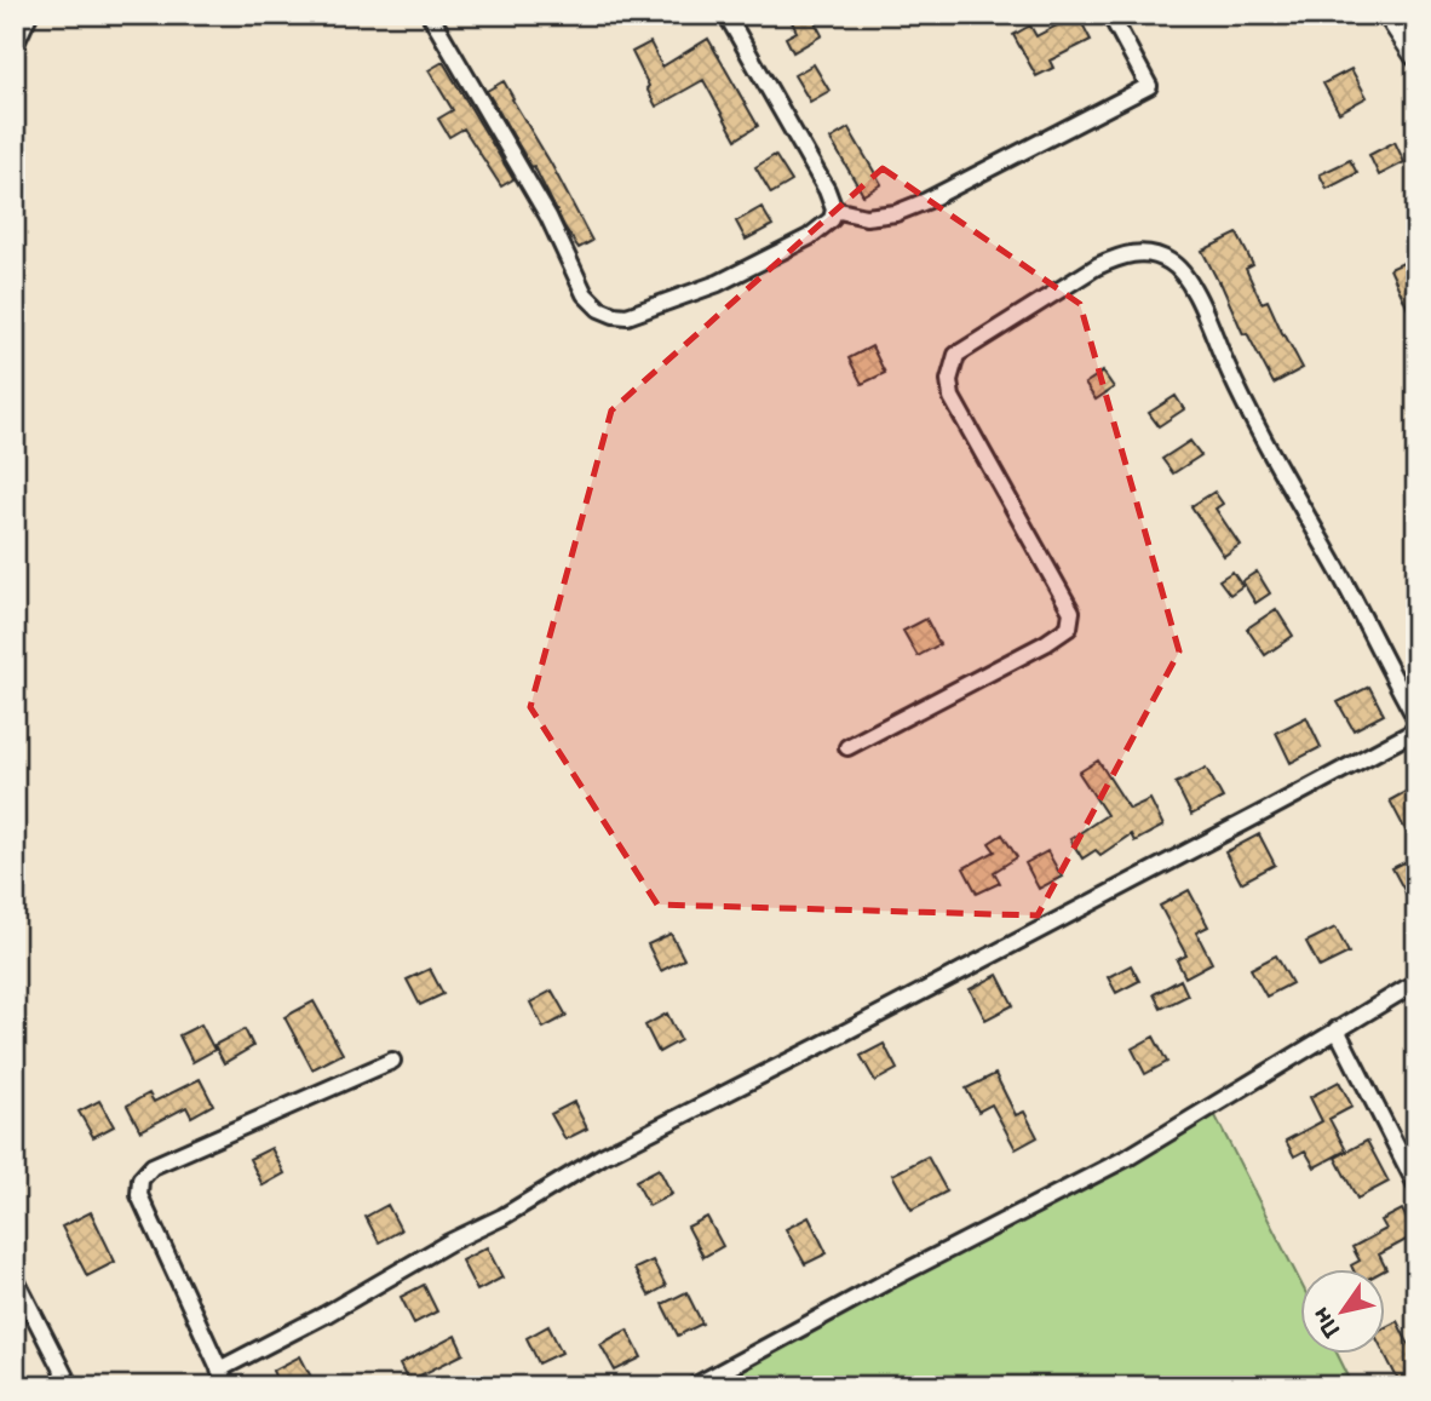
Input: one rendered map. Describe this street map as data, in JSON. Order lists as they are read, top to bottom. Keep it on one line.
{"north":"bottom left"}
